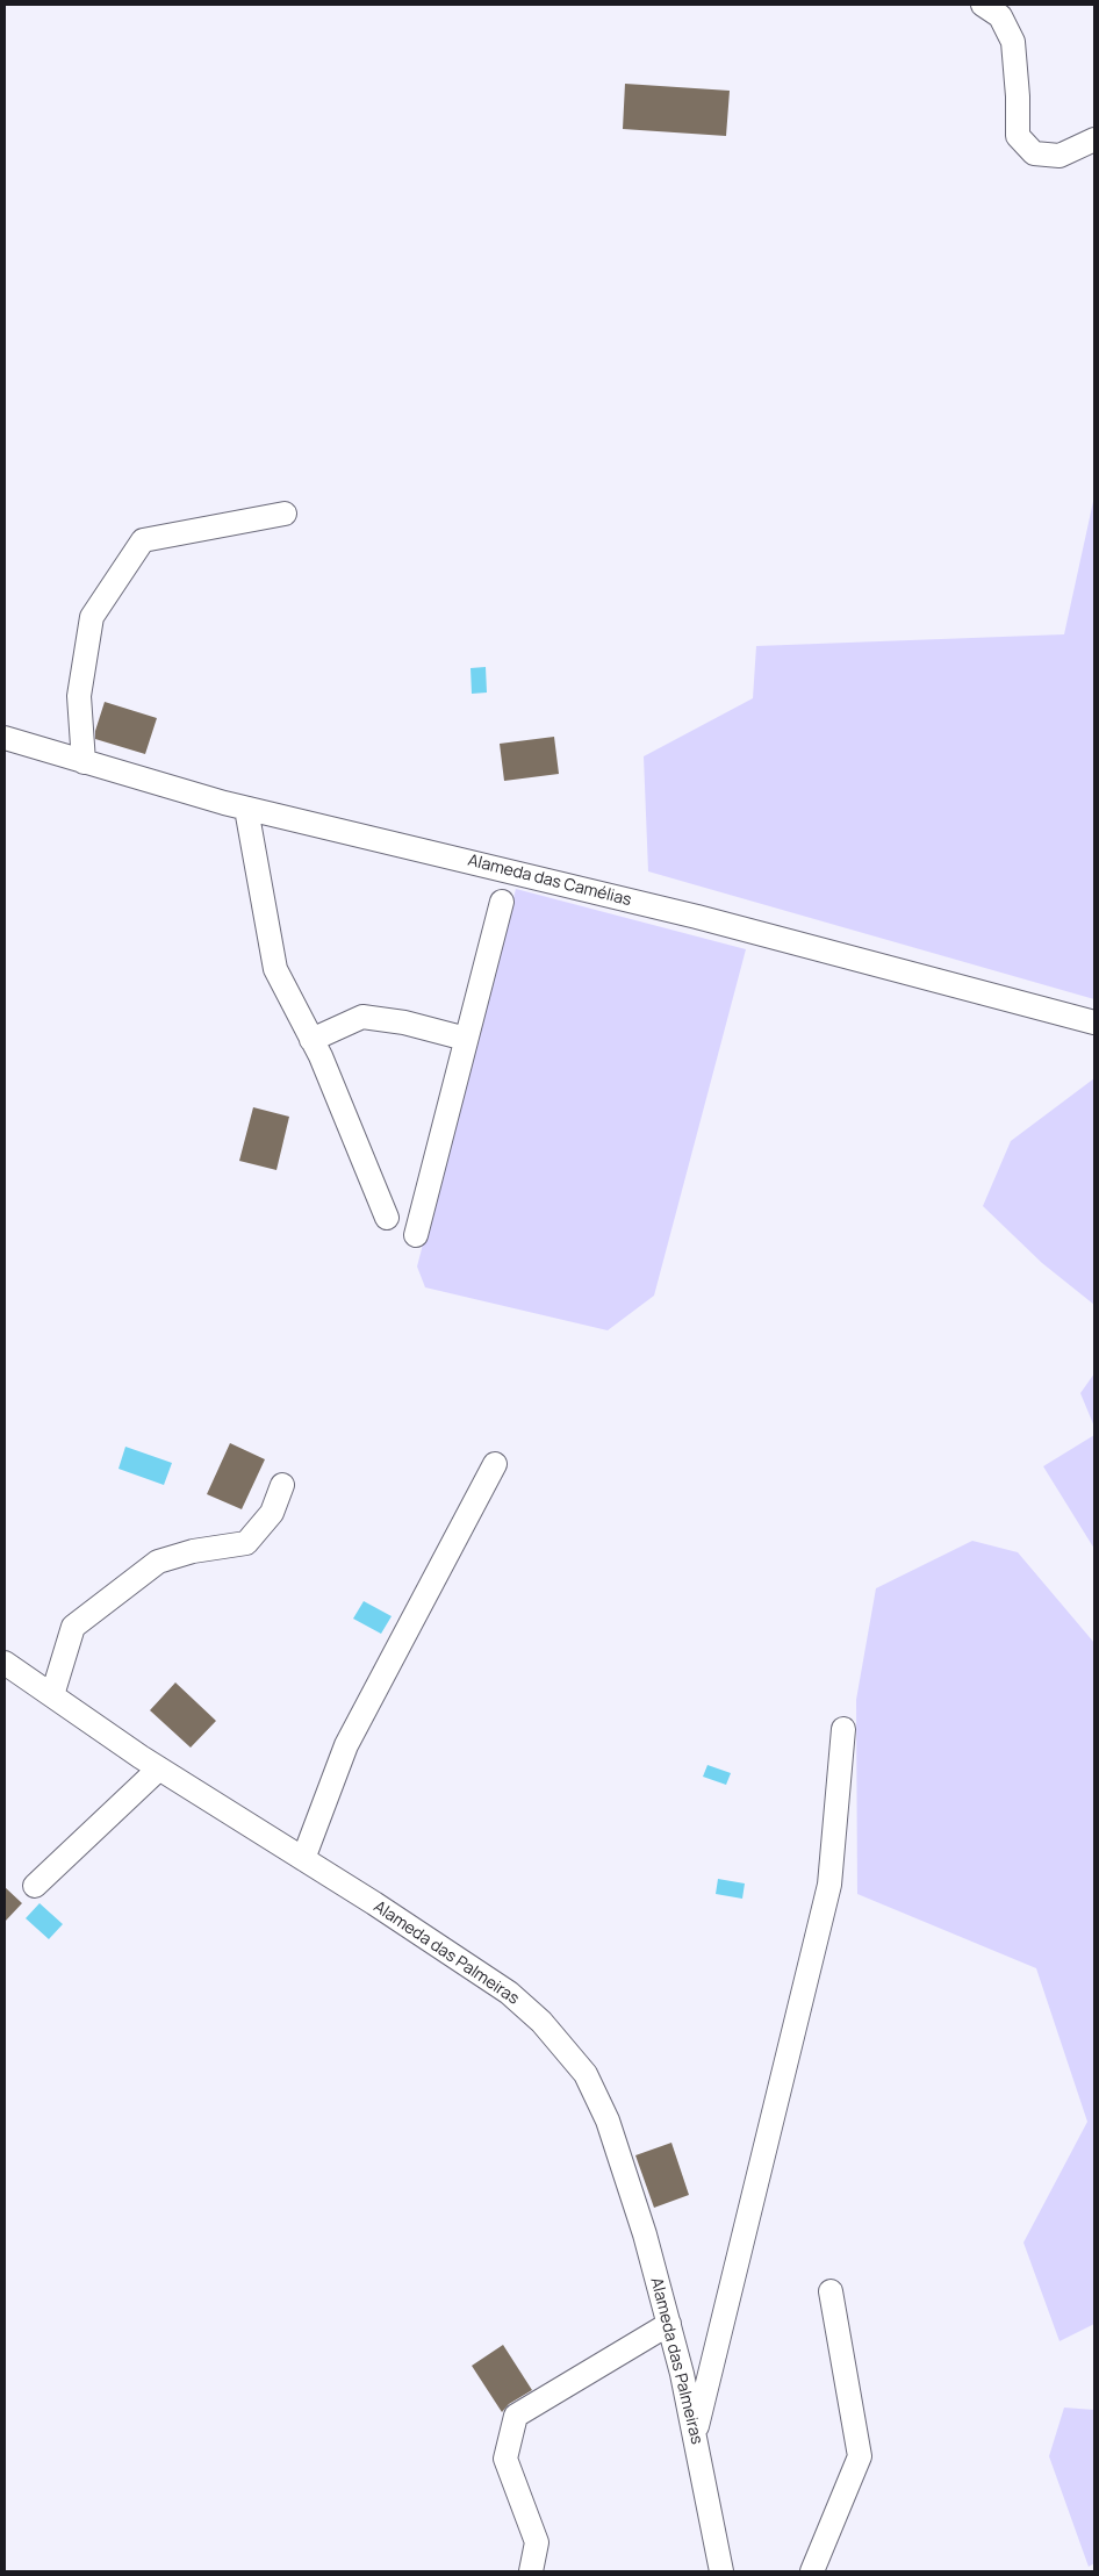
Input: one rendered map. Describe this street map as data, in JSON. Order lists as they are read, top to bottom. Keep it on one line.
{"streets":{"street":["Alameda das Camélias","Alameda das Palmeiras"]}}
